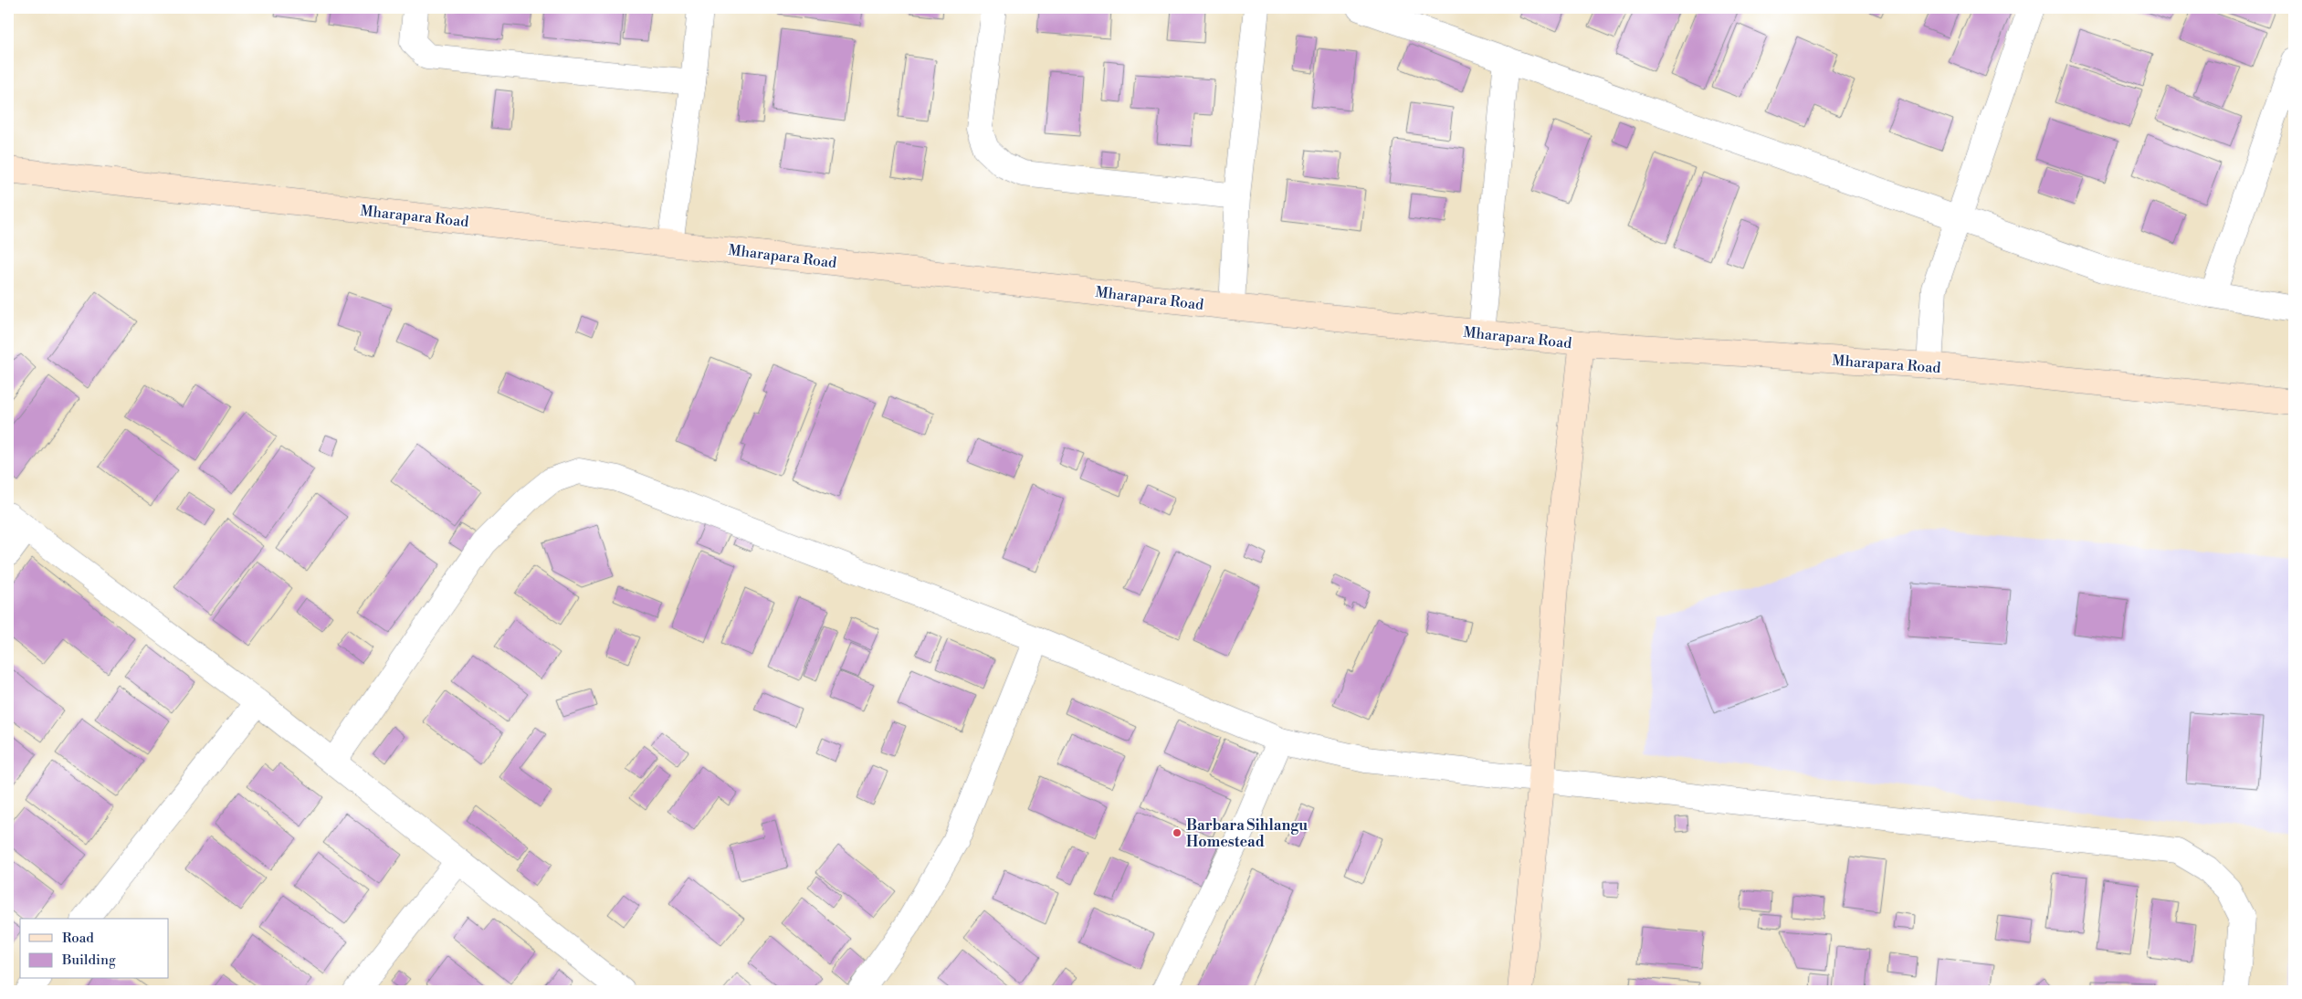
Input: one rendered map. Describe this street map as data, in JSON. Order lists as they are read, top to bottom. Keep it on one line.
{"streets":{"main road":["Mharapara Road"]},"places":["Barbara Sihlangu Homestead"],"legend":["Road","Building"]}
